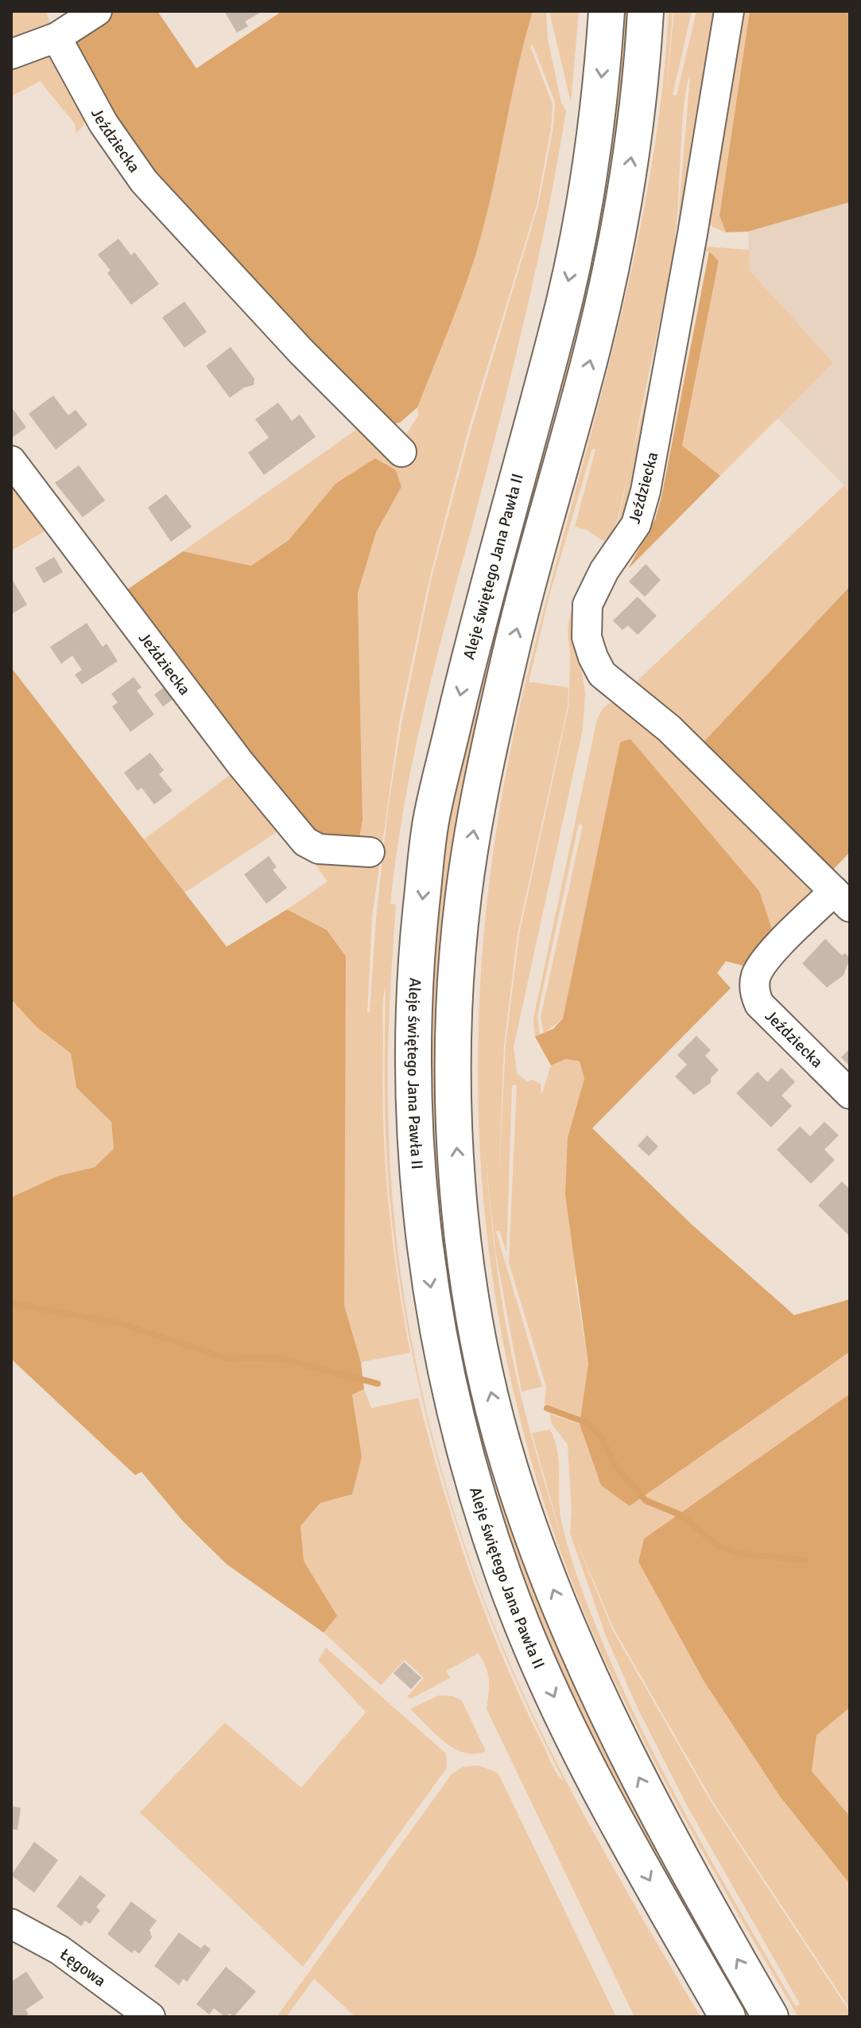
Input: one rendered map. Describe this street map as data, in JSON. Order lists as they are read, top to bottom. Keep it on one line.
{"streets":{"highway":["Aleje świętego Jana Pawła II"],"street":["Jeździecka","Łęgowa"]}}
